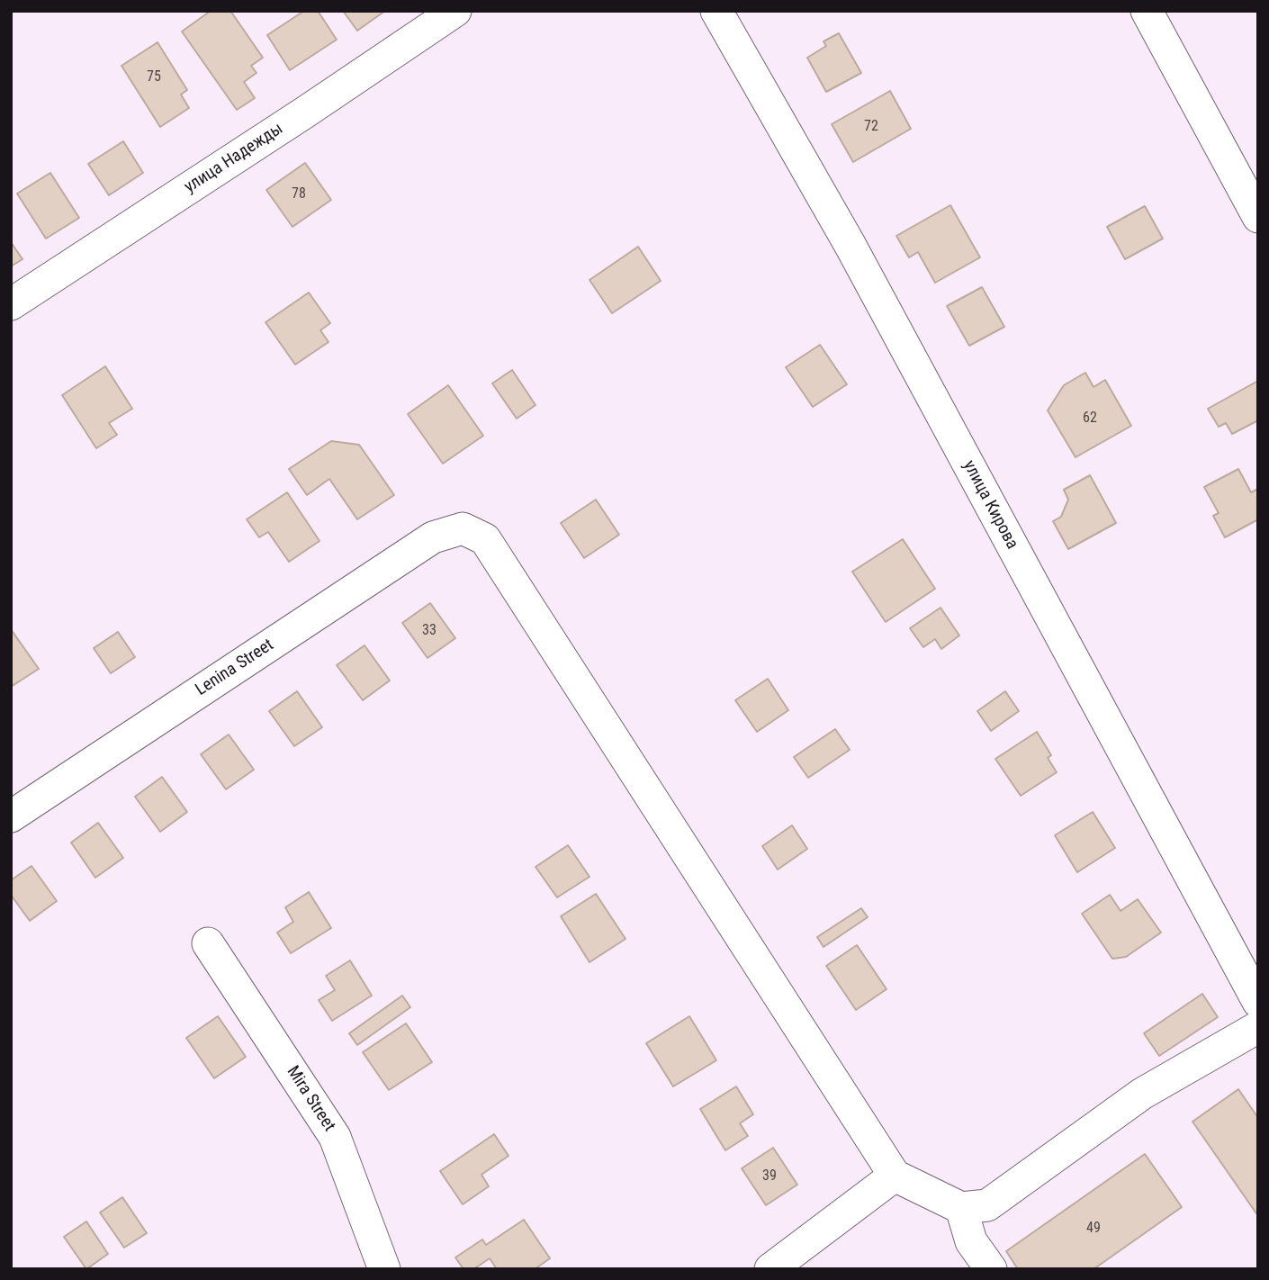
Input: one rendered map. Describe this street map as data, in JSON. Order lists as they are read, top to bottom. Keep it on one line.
{"streets":{"street":["улица Надежды","улица Кирова","Lenina Street","Mira Street"]},"house_numbers":["75","72","78","62","33","39","49"]}
